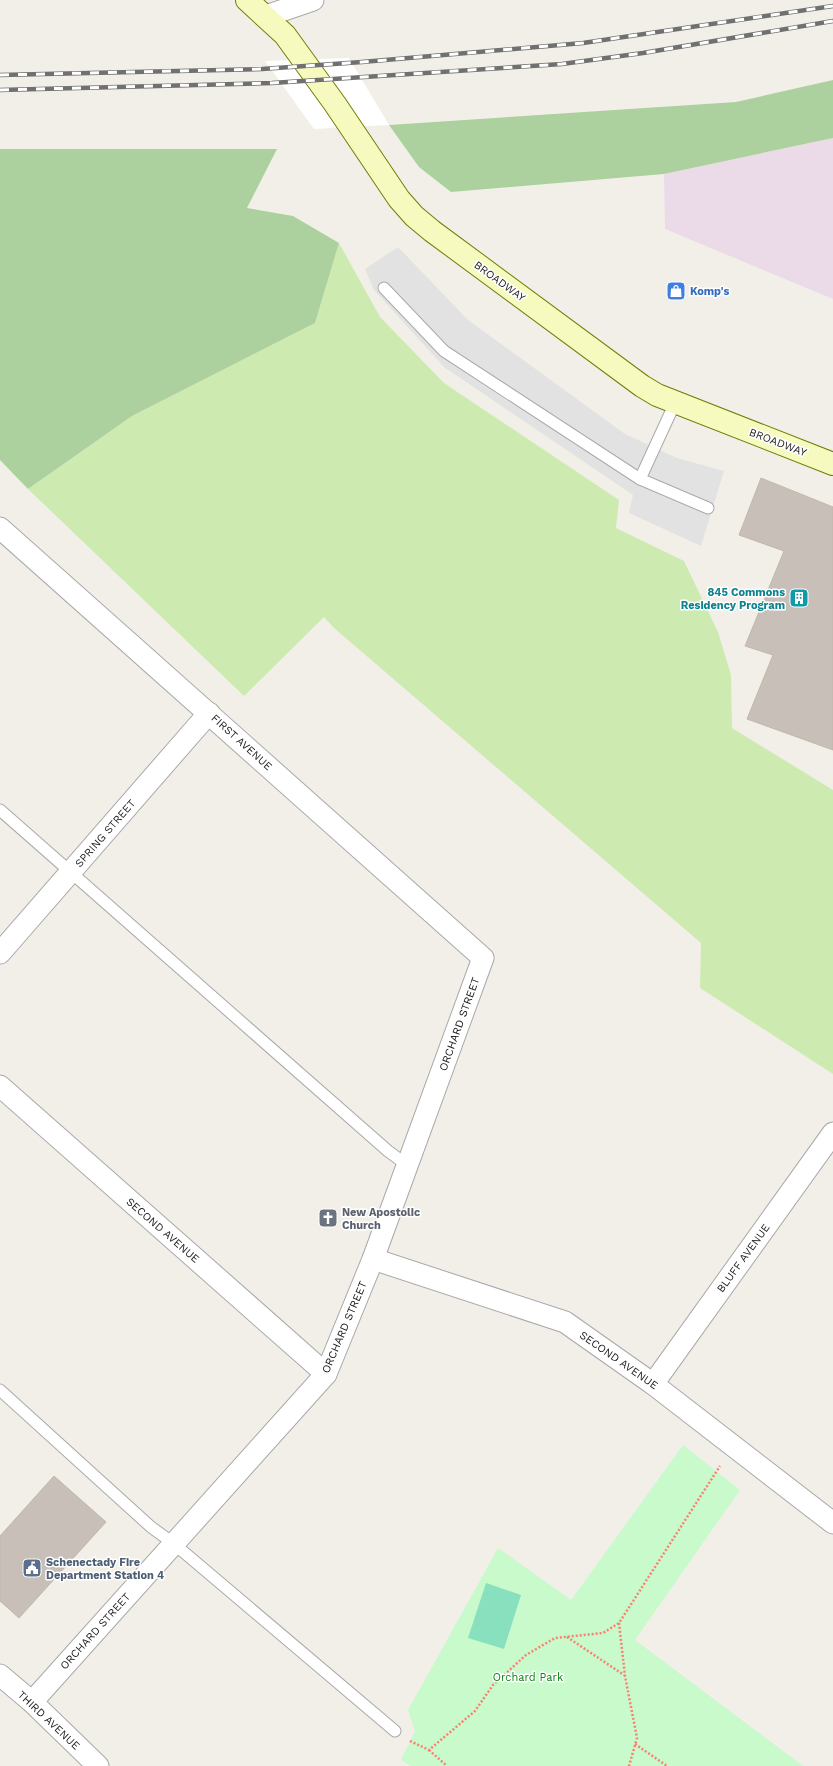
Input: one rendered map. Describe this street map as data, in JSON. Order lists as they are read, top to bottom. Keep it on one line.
{"streets":{"main road":["BROADWAY"],"street":["FIRST AVENUE","SPRING STREET","ORCHARD STREET","SECOND AVENUE","BLUFF AVENUE","THIRD AVENUE"]},"crossings":[["FIRST AVENUE","SPRING STREET"],["FIRST AVENUE","ORCHARD STREET"],["ORCHARD STREET","SECOND AVENUE"],["ORCHARD STREET","THIRD AVENUE"],["SECOND AVENUE","BLUFF AVENUE"]],"parks":["Orchard Park"],"places":{"shop":["Komp's"],"building":["845 Commons Residency Program"],"church":["New Apostolic Church"],"public building":["Schenectady Fire Department Station 4"]}}
